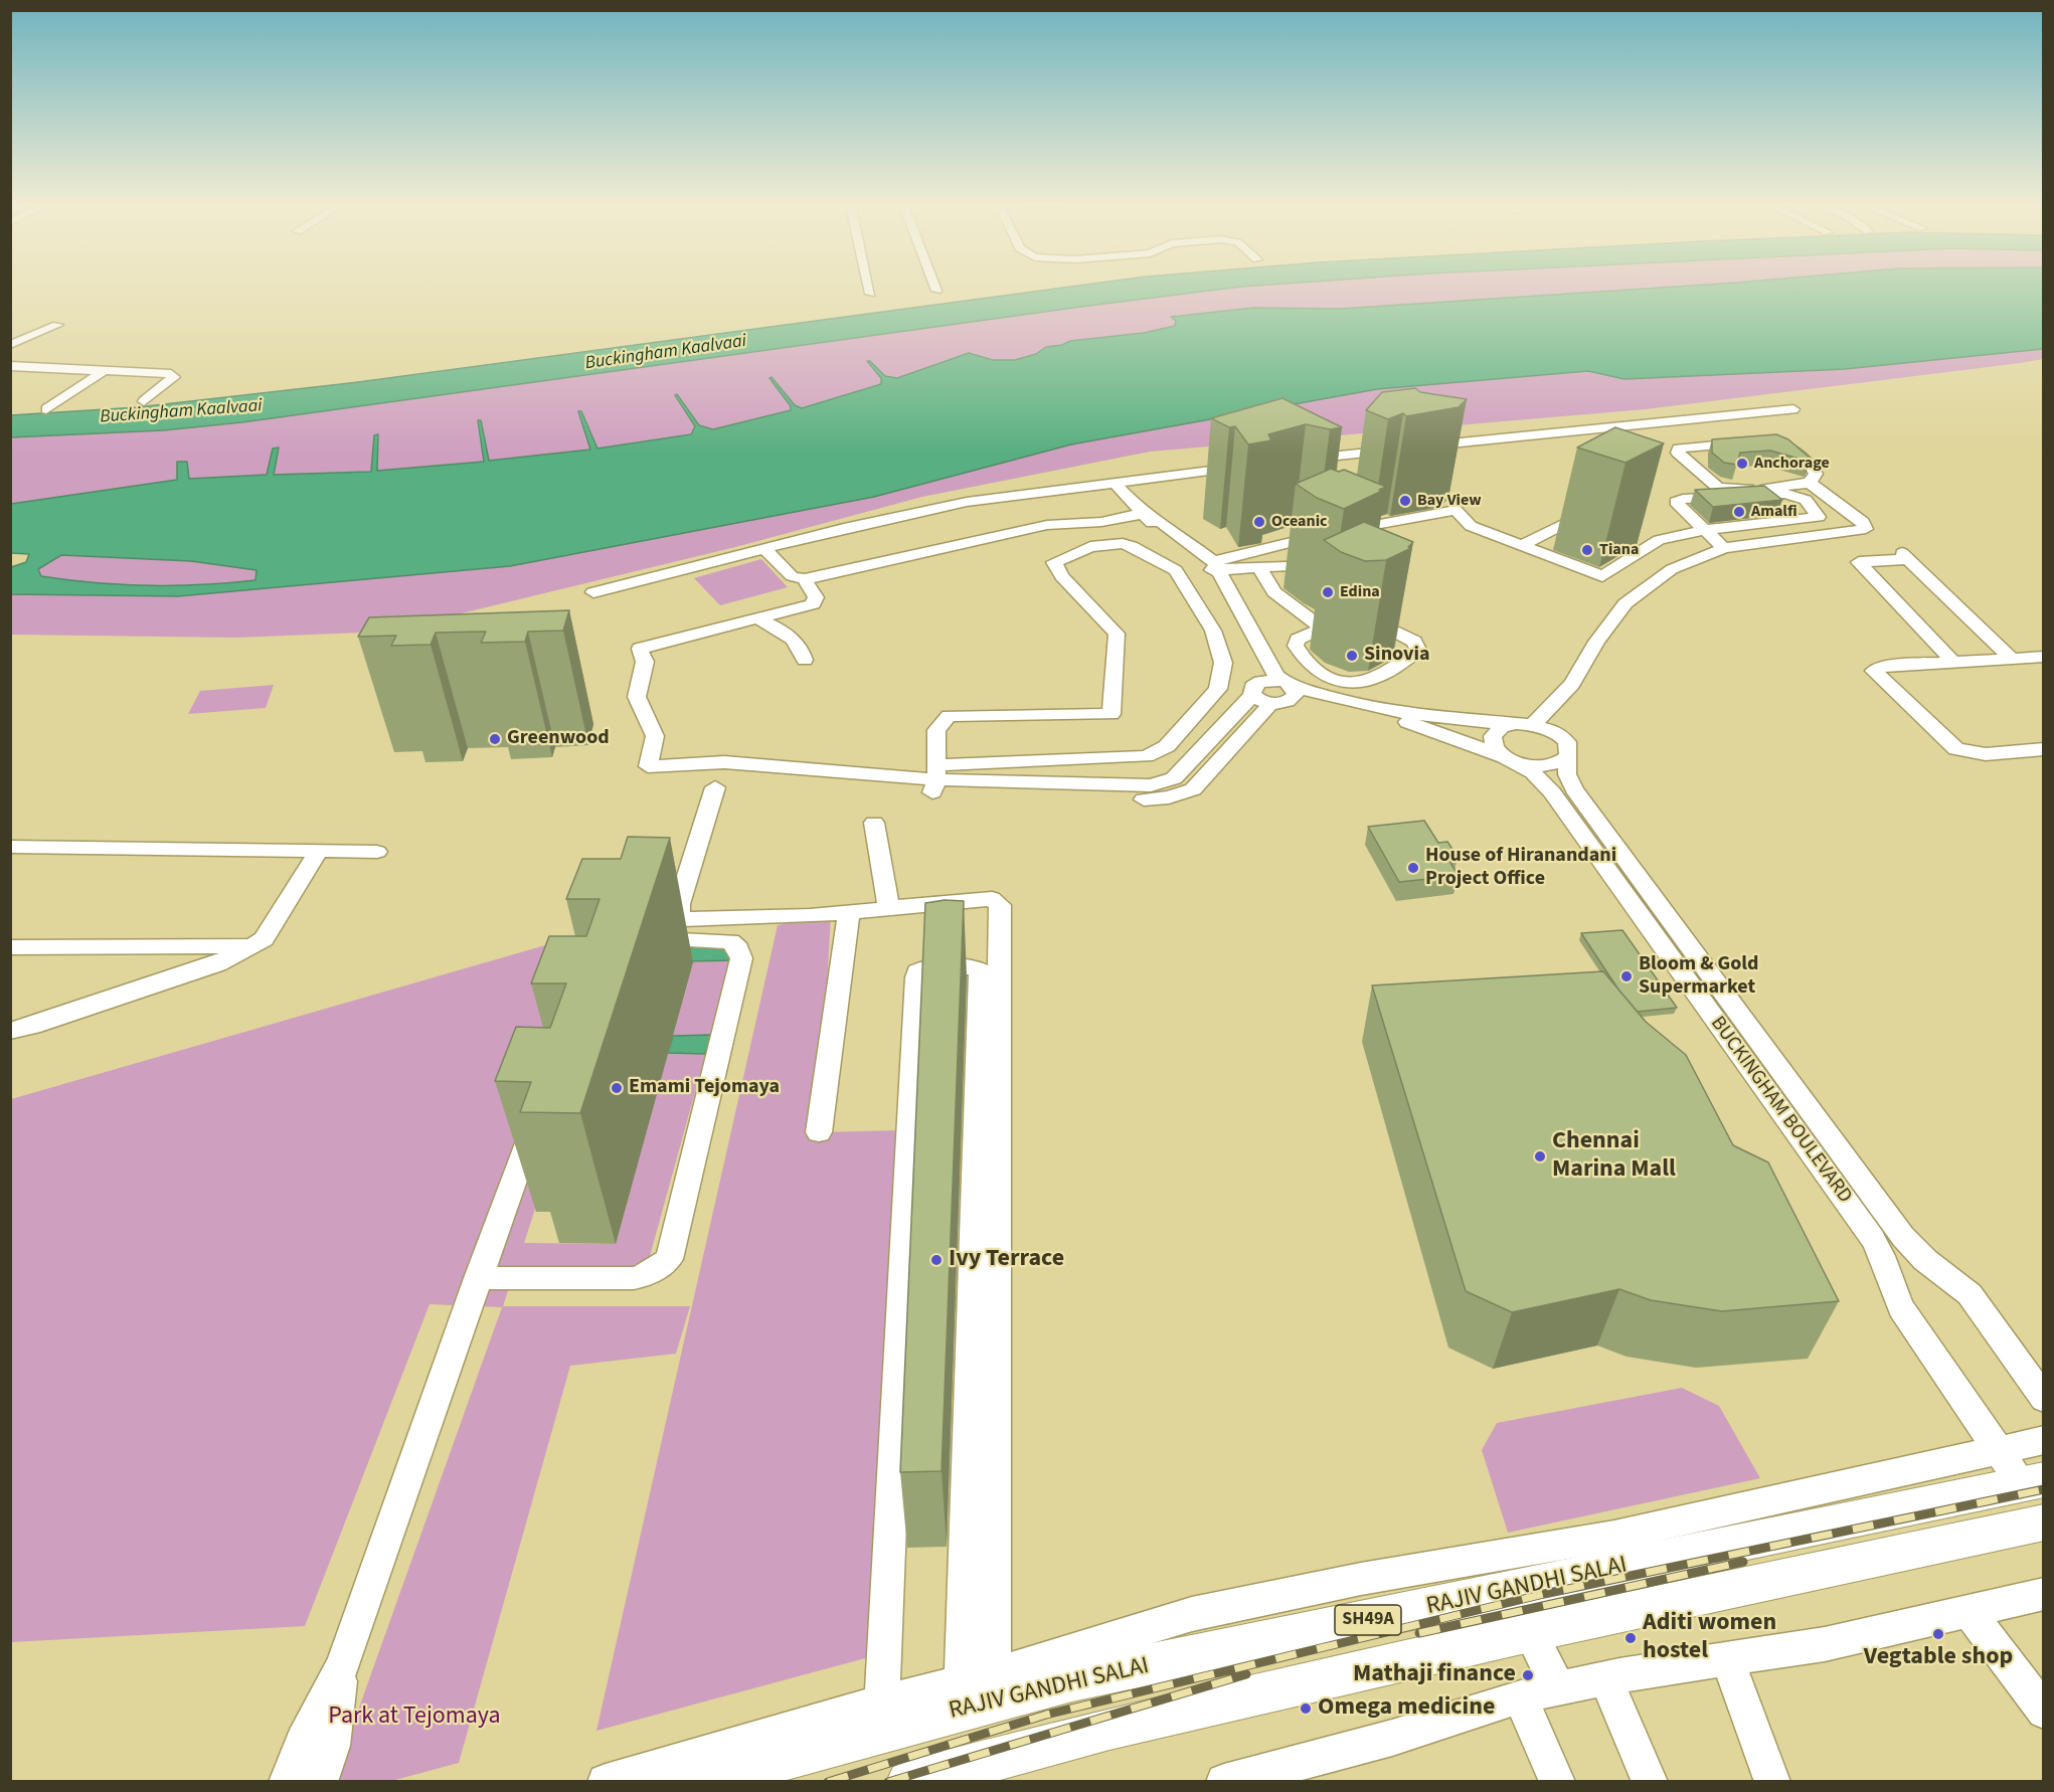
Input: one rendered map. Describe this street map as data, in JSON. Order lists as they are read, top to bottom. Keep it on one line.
{"streets":{"main road":["RAJIV GANDHI SALAI","SH49A"],"street":["BUCKINGHAM BOULEVARD"]},"crossings":[["BUCKINGHAM BOULEVARD","RAJIV GANDHI SALAI"]],"water":["Buckingham Kaalvaai"],"parks":["Park at Tejomaya"],"places":["Anchorage","Bay View","Amalfi","Oceanic","Tiana","Edina","Sinovia","Greenwood","House of Hiranandani Project Office","Bloom & Gold Supermarket","Emami Tejomaya","Chennai Marina Mall","Ivy Terrace","Vegtable shop","Aditi women hostel","Mathaji finance","Omega medicine"]}
